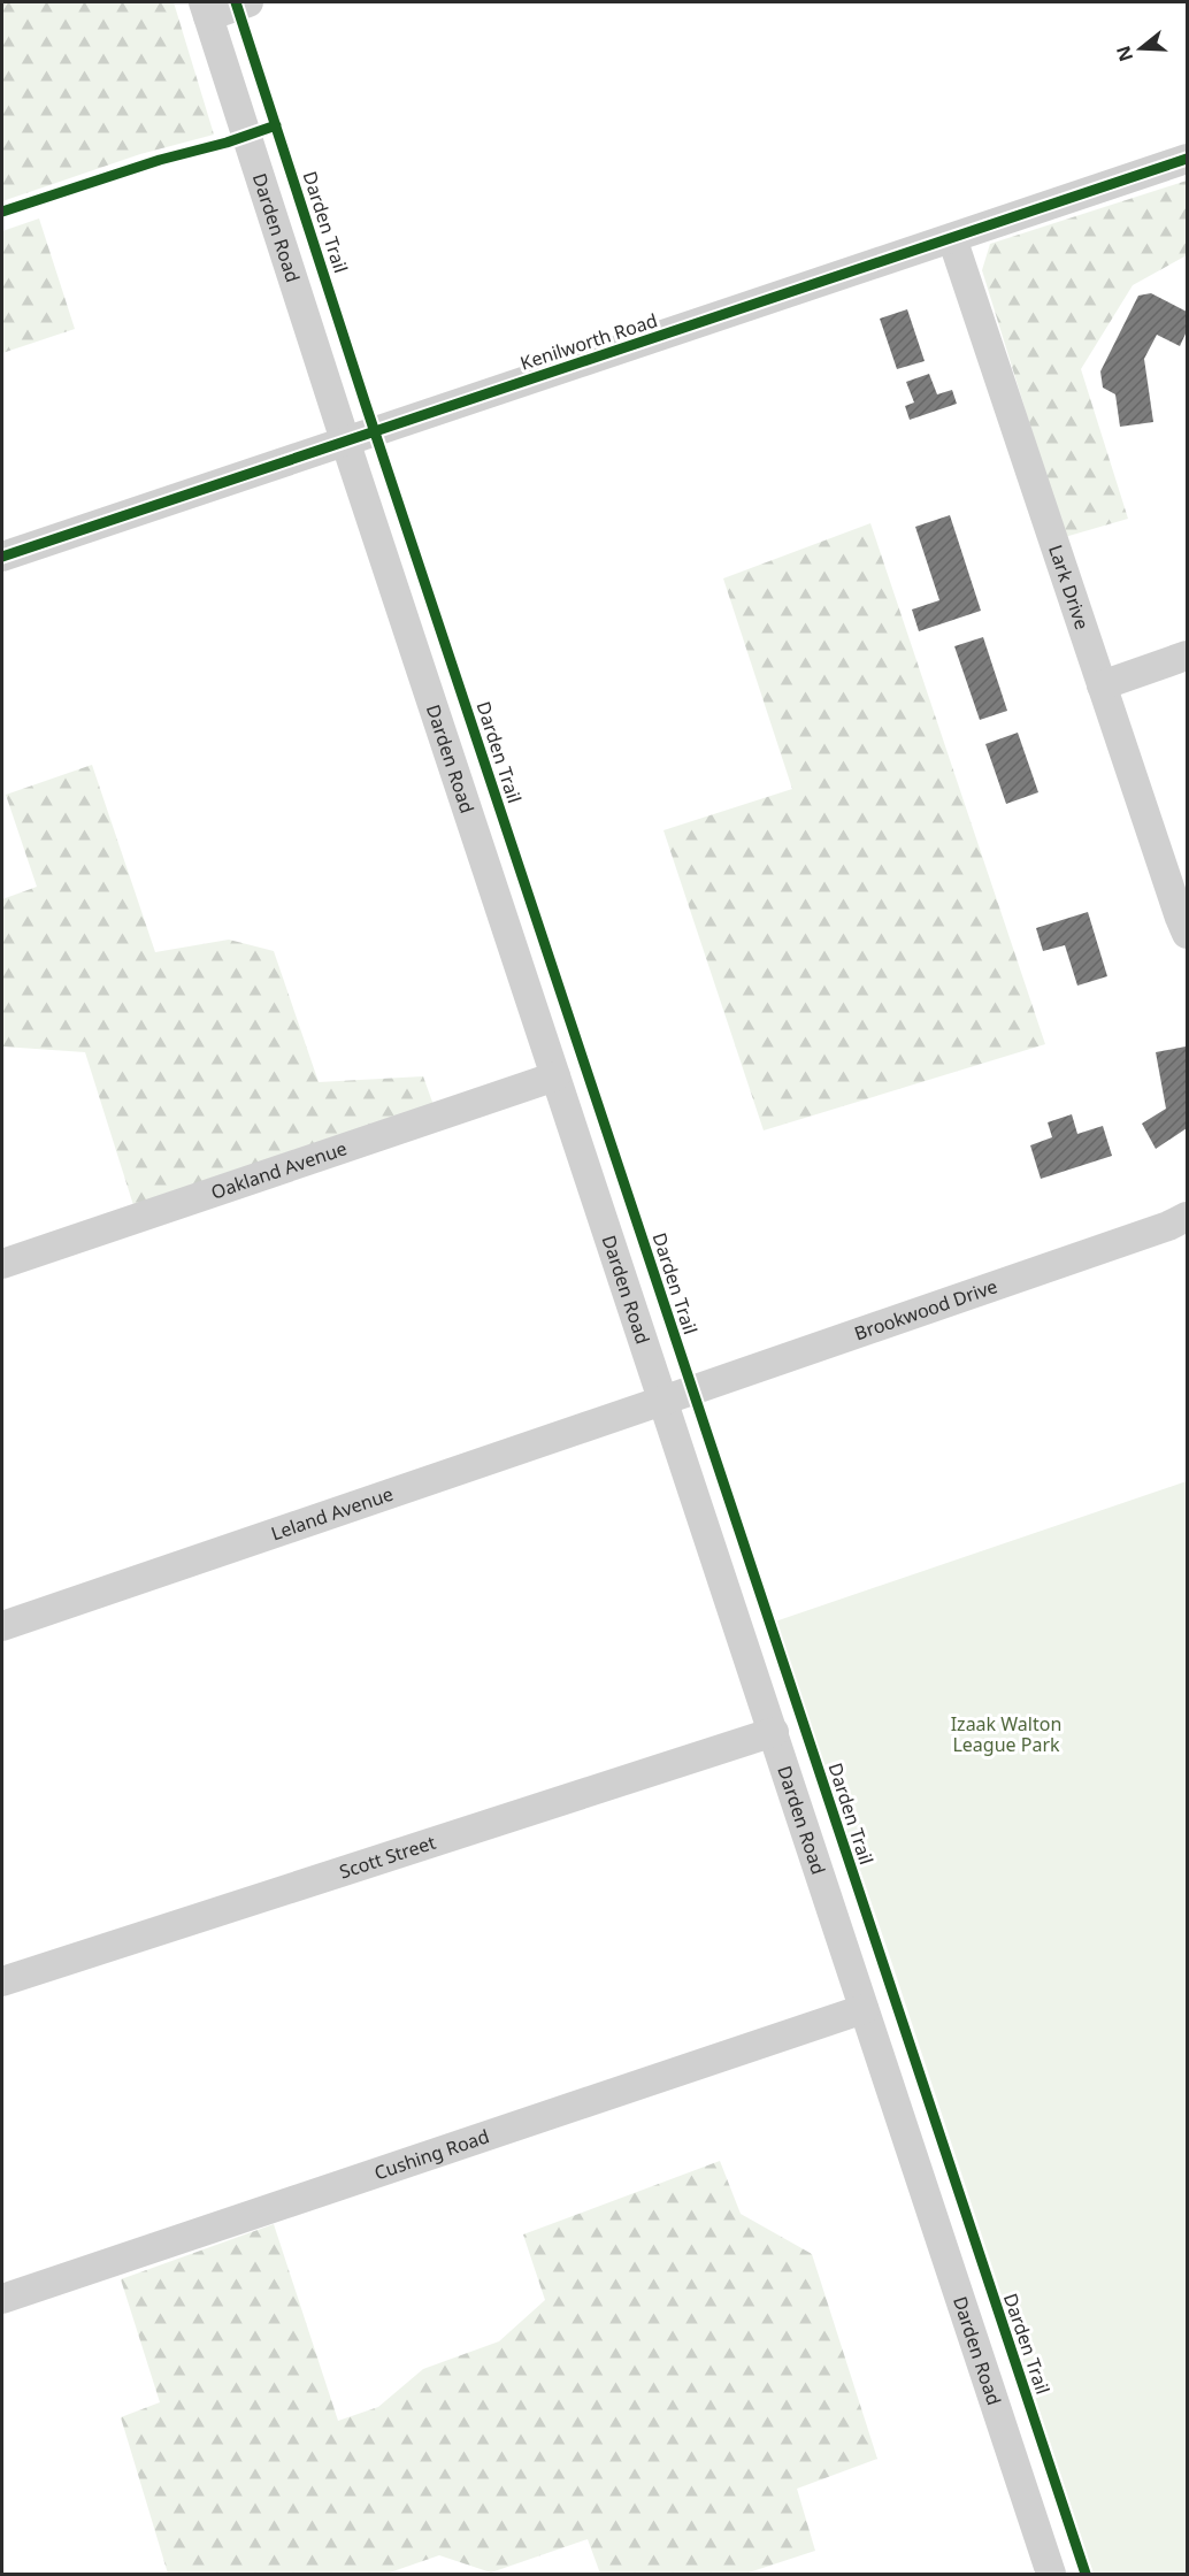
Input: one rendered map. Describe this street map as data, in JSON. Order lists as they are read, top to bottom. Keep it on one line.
{"streets":{"street":["Darden Road","Kenilworth Road","Lark Drive","Oakland Avenue","Brookwood Drive","Leland Avenue","Scott Street","Cushing Road"],"cycle path":["Darden Trail"]},"crossings":[["Darden Road","Kenilworth Road"],["Darden Road","Oakland Avenue"],["Darden Road","Brookwood Drive"],["Darden Road","Leland Avenue"],["Darden Road","Scott Street"],["Darden Road","Cushing Road"],["Kenilworth Road","Lark Drive"],["Brookwood Drive","Leland Avenue"]],"parks":["Izaak Walton League Park"],"north":"left"}
